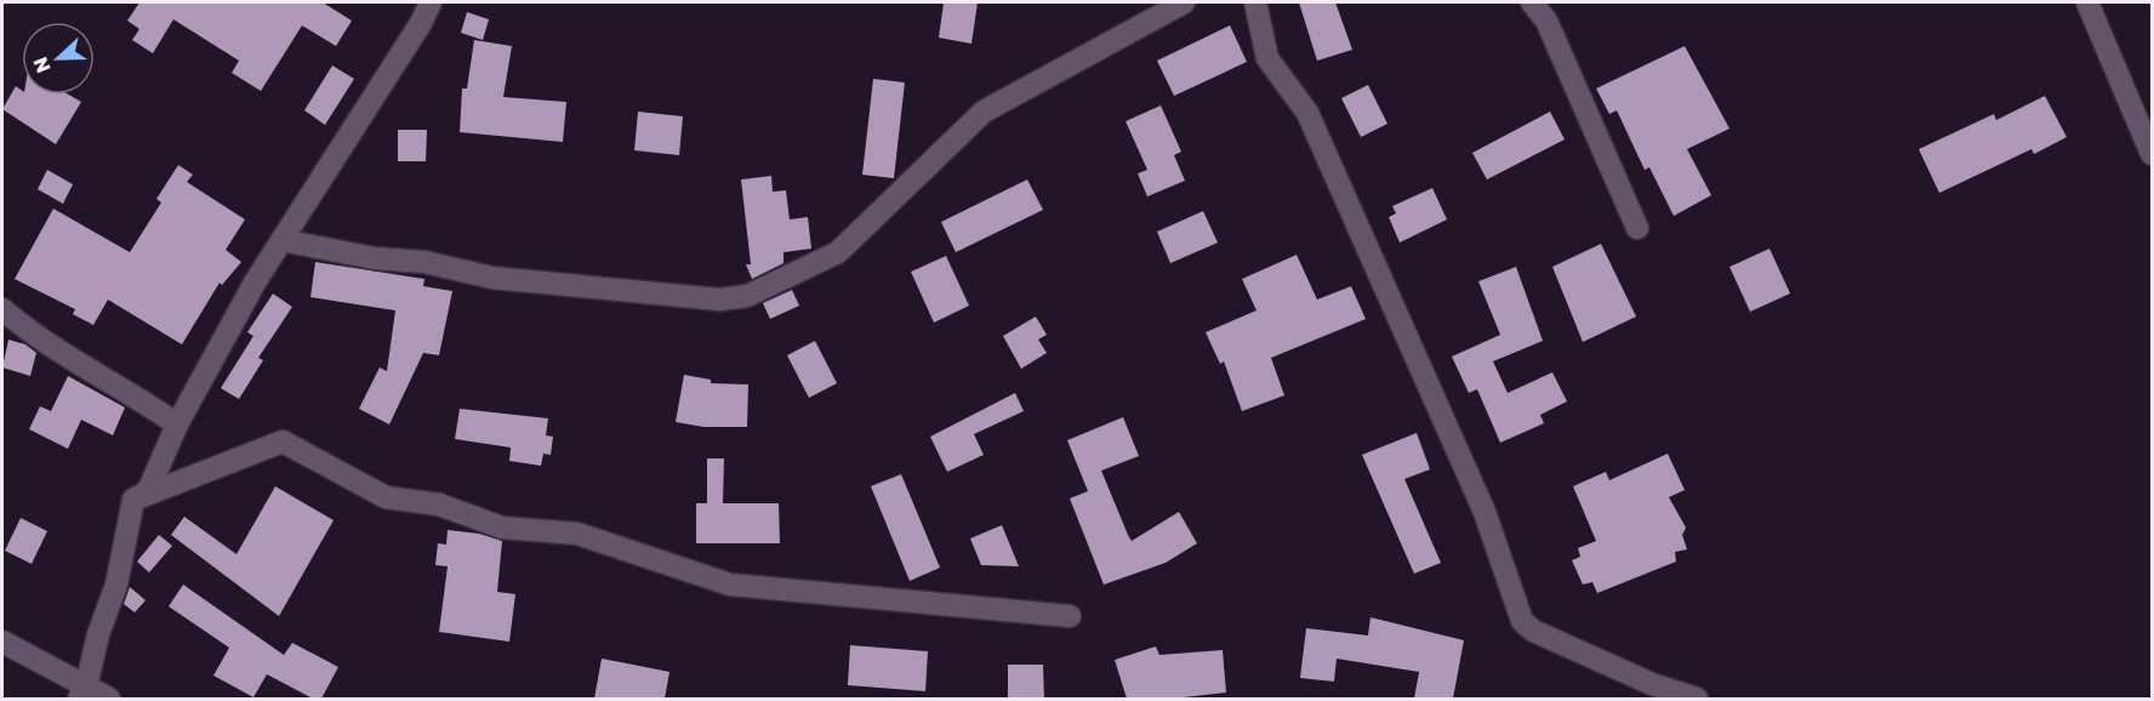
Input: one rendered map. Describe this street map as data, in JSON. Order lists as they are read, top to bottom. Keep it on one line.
{"north":"left"}
